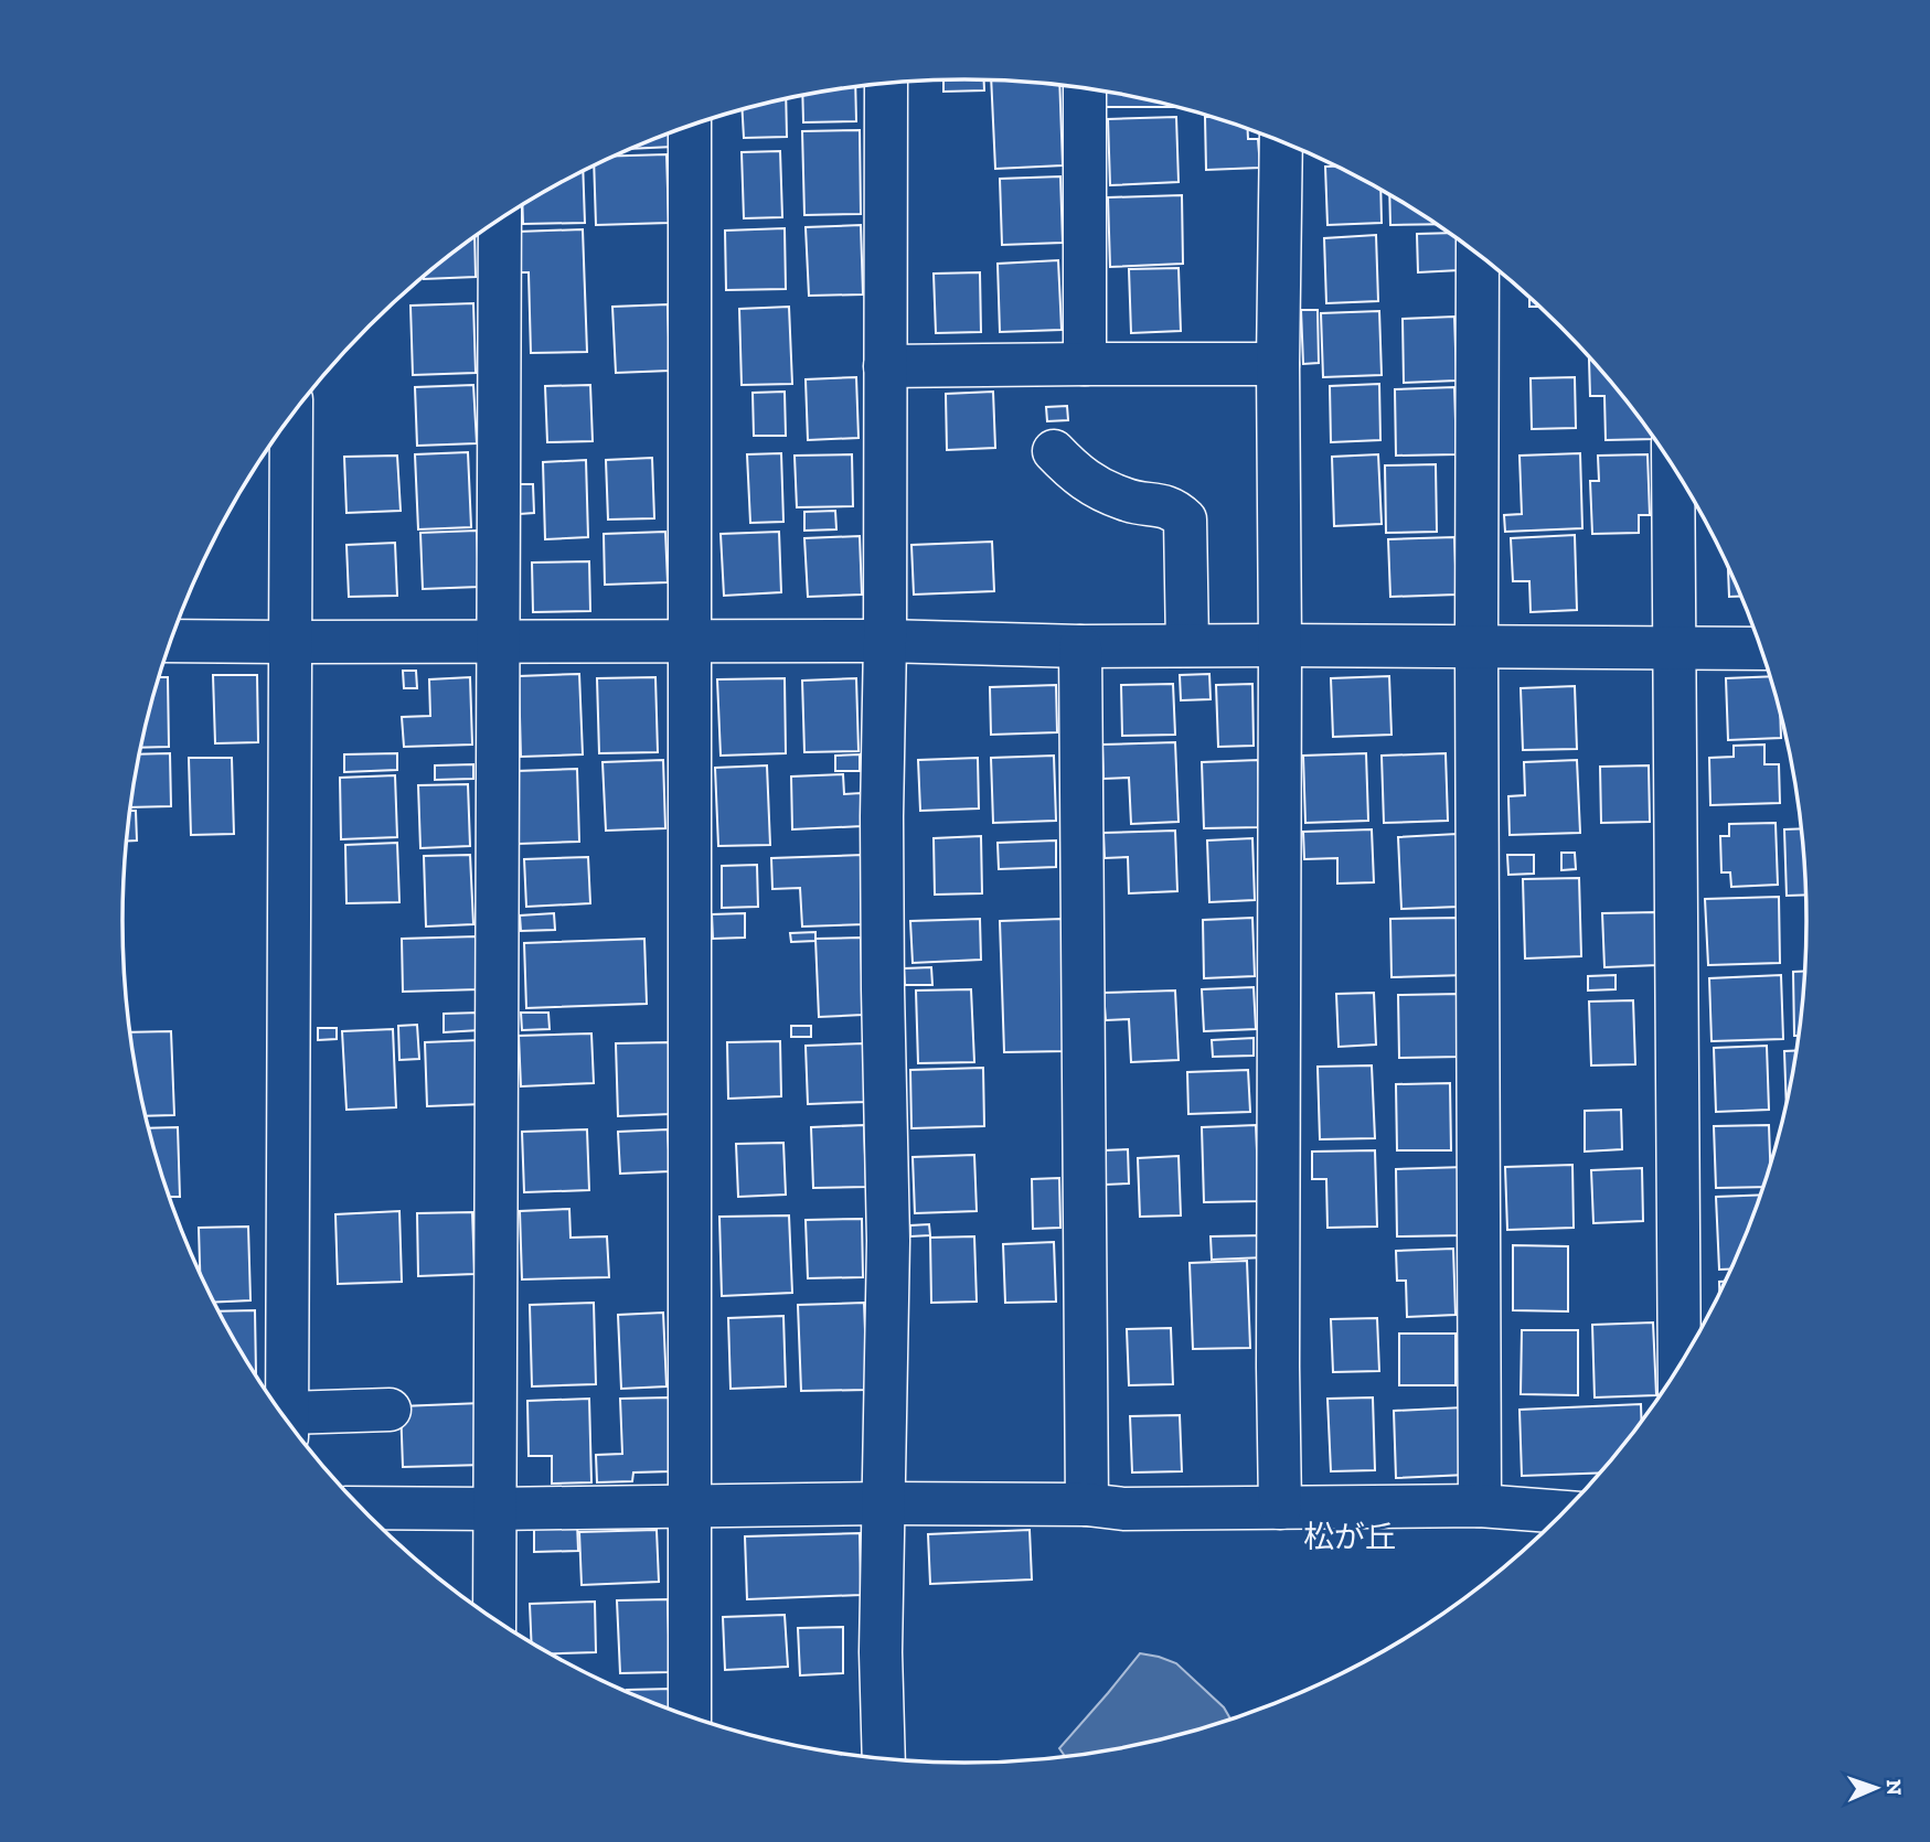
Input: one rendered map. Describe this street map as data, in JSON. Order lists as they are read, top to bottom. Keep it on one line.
{"districts":["松が丘"],"north":"right"}
